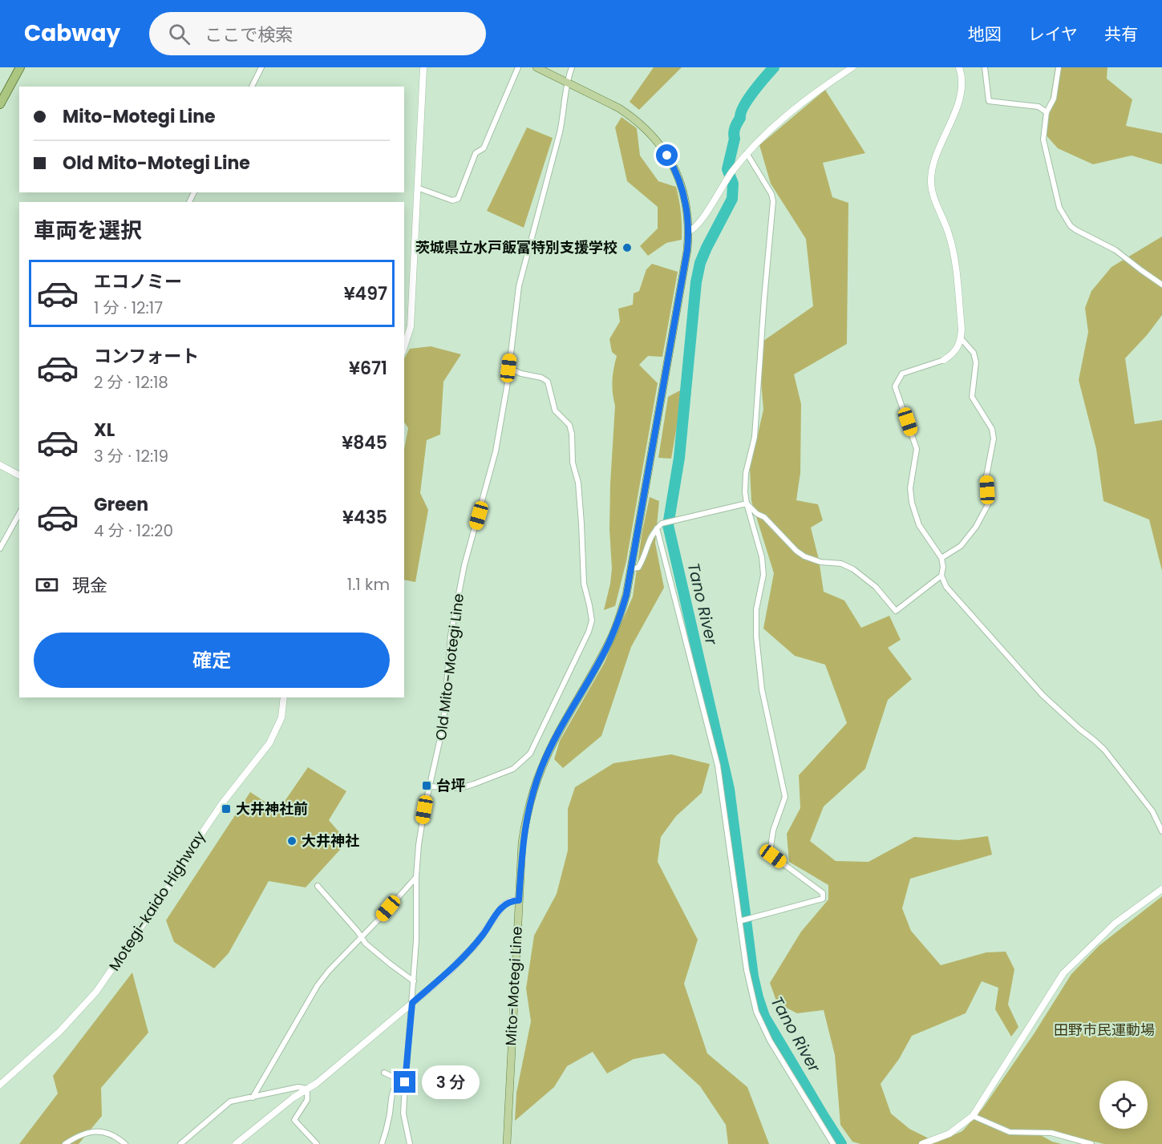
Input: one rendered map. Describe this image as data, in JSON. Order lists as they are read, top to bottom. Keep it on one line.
{"streets":{"main road":["Mito-Motegi Line"],"street":["Old Mito-Motegi Line","Motegi-kaido Highway"]},"crossings":[["Old Mito-Motegi Line","Mito-Motegi Line"]],"water":["Tano River"],"parks":["田野市民運動場"],"places":{"other":["茨城県立水戸飯富特別支援学校","大井神社"],"transit":["台坪","大井神社前"]},"page":{"header":"Cabway","search":"ここで検索","nav":["地図","レイヤ","共有"],"banner":["Mito-Motegi Line","Old Mito-Motegi Line"],"heading":"車両を選択","list":[{"name":"エコノミー","note":"1 分 · 12:17","value":"¥497"},{"name":"コンフォート","note":"2 分 · 12:18","value":"¥671"},{"name":"XL","note":"3 分 · 12:19","value":"¥845"},{"name":"Green","note":"4 分 · 12:20","value":"¥435"}],"pay":["現金","1.1 km"],"buttons":"確定","bubble":"3 分"}}
